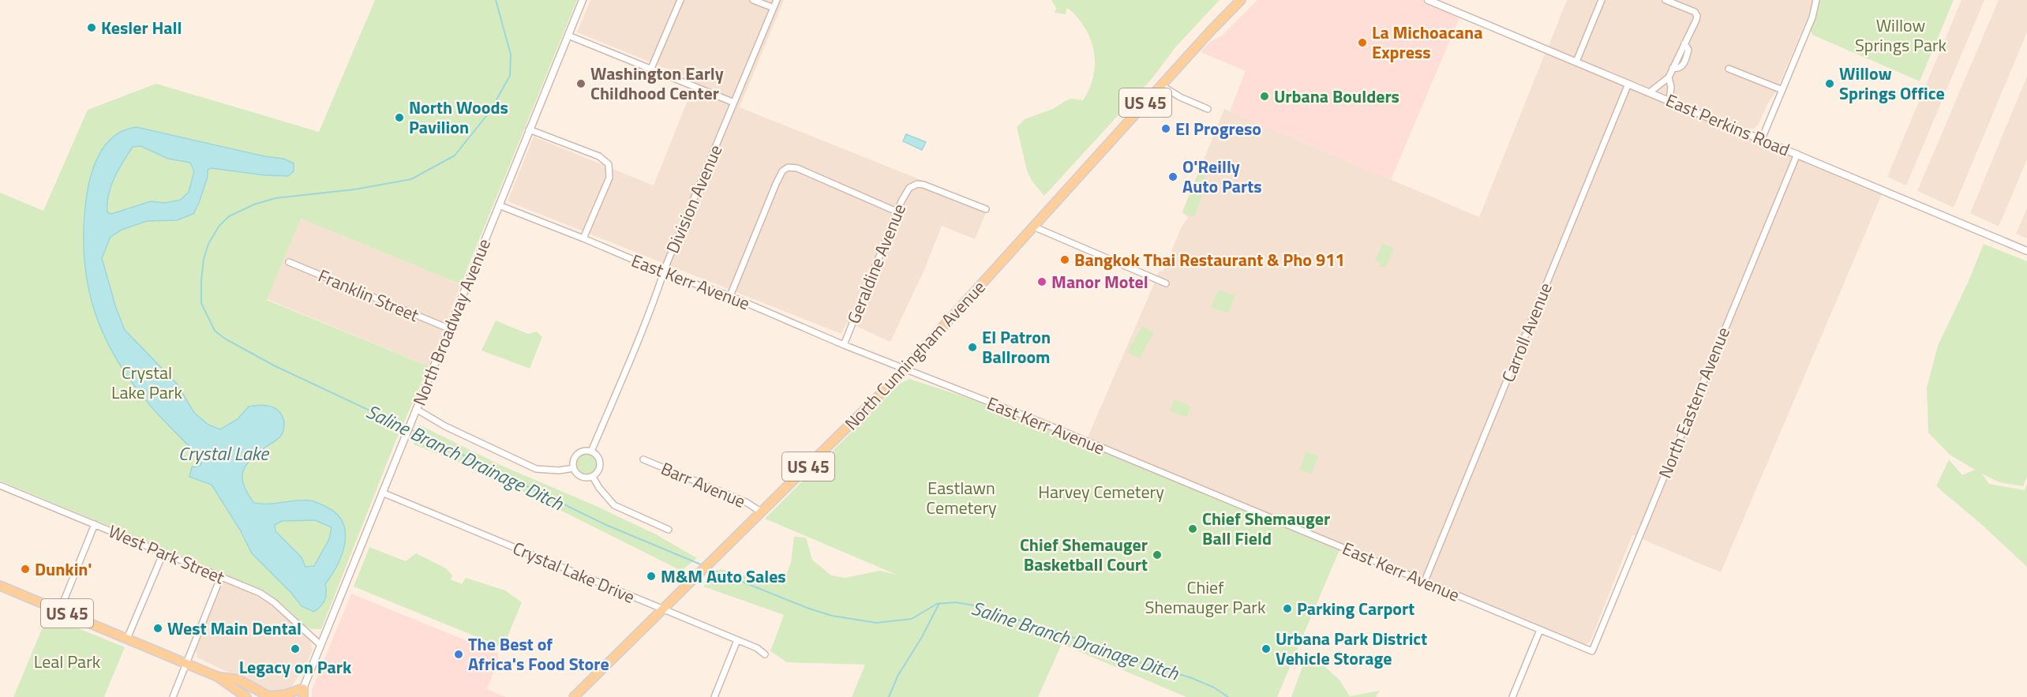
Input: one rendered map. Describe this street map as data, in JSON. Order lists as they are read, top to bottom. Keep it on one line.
{"streets":{"main road":["US 45","North Cunningham Avenue"],"street":["East Perkins Road","Division Avenue","Geraldine Avenue","East Kerr Avenue","Franklin Street","North Broadway Avenue","Carroll Avenue","North Eastern Avenue","Barr Avenue","West Park Street","Crystal Lake Drive"]},"crossings":[["East Perkins Road","Carroll Avenue"],["East Perkins Road","North Eastern Avenue"],["Division Avenue","East Kerr Avenue"],["Geraldine Avenue","East Kerr Avenue"],["East Kerr Avenue","North Broadway Avenue"],["East Kerr Avenue","Carroll Avenue"],["East Kerr Avenue","North Cunningham Avenue"],["East Kerr Avenue","North Eastern Avenue"],["Franklin Street","North Broadway Avenue"],["North Broadway Avenue","West Park Street"],["North Broadway Avenue","Crystal Lake Drive"],["North Cunningham Avenue","Barr Avenue"],["North Cunningham Avenue","Crystal Lake Drive"]],"water":["Crystal Lake","Saline Branch Drainage Ditch"],"parks":["Willow Springs Park","Crystal Lake Park","Eastlawn Cemetery","Harvey Cemetery","Chief Shemauger Park","Leal Park"],"places":["Kesler Hall","La Michoacana Express","Washington Early Childhood Center","Willow Springs Office","Urbana Boulders","North Woods Pavilion","El Progreso","O'Reilly Auto Parts","Bangkok Thai Restaurant & Pho 911","Manor Motel","El Patron Ballroom","Chief Shemauger Ball Field","Chief Shemauger Basketball Court","Dunkin'","M&M Auto Sales","Parking Carport","West Main Dental","Legacy on Park","Urbana Park District Vehicle Storage","The Best of Africa's Food Store"]}
